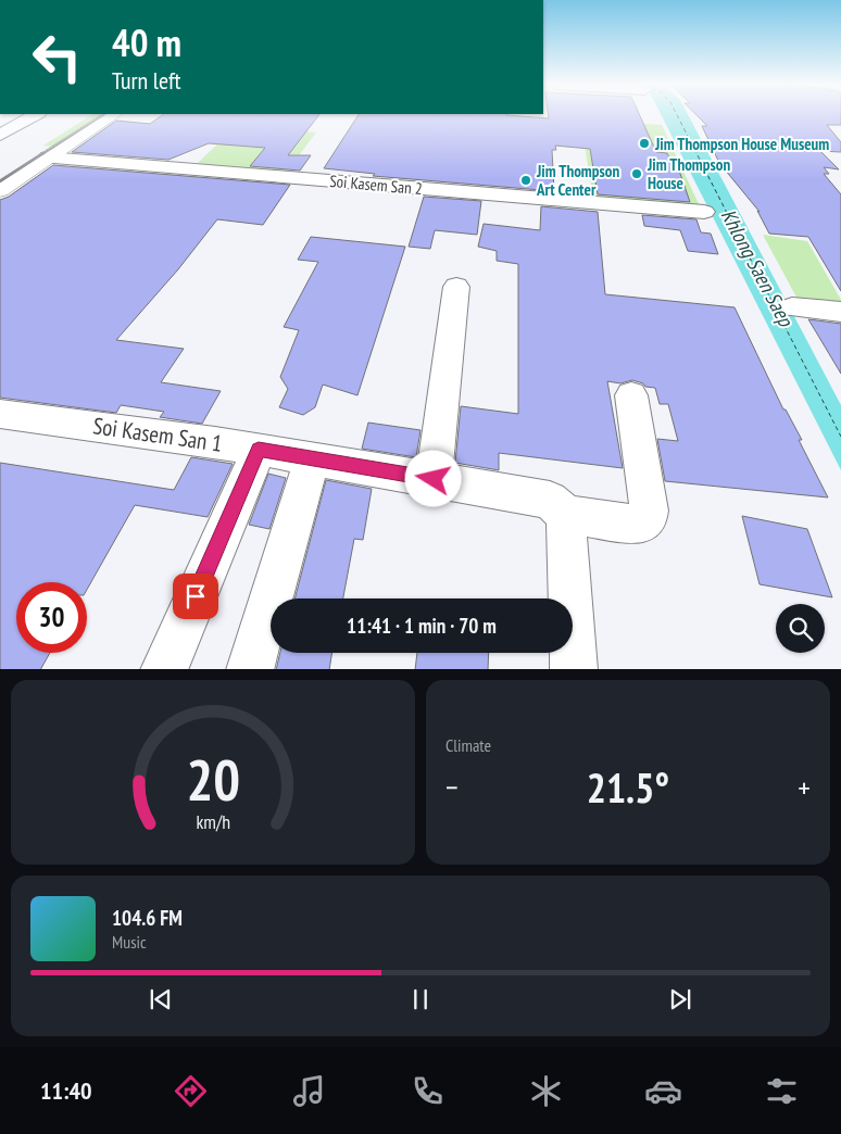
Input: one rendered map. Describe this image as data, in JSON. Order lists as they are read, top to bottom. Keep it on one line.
{"streets":{"street":["Soi Kasem San 2","Soi Kasem San 1"]},"water":["Khlong Saen Saep"],"places":["Jim Thompson House Museum","Jim Thompson House","Jim Thompson Art Center"],"page":{"turn":["40 m","Turn left"],"limit":"30","trip":"11:41 · 1 min · 70 m","tile":"Climate","heat":["−","21.5°","+"],"song":["104.6 FM","Music"],"tabs":"11:40","gauge":["20","km/h"]}}
